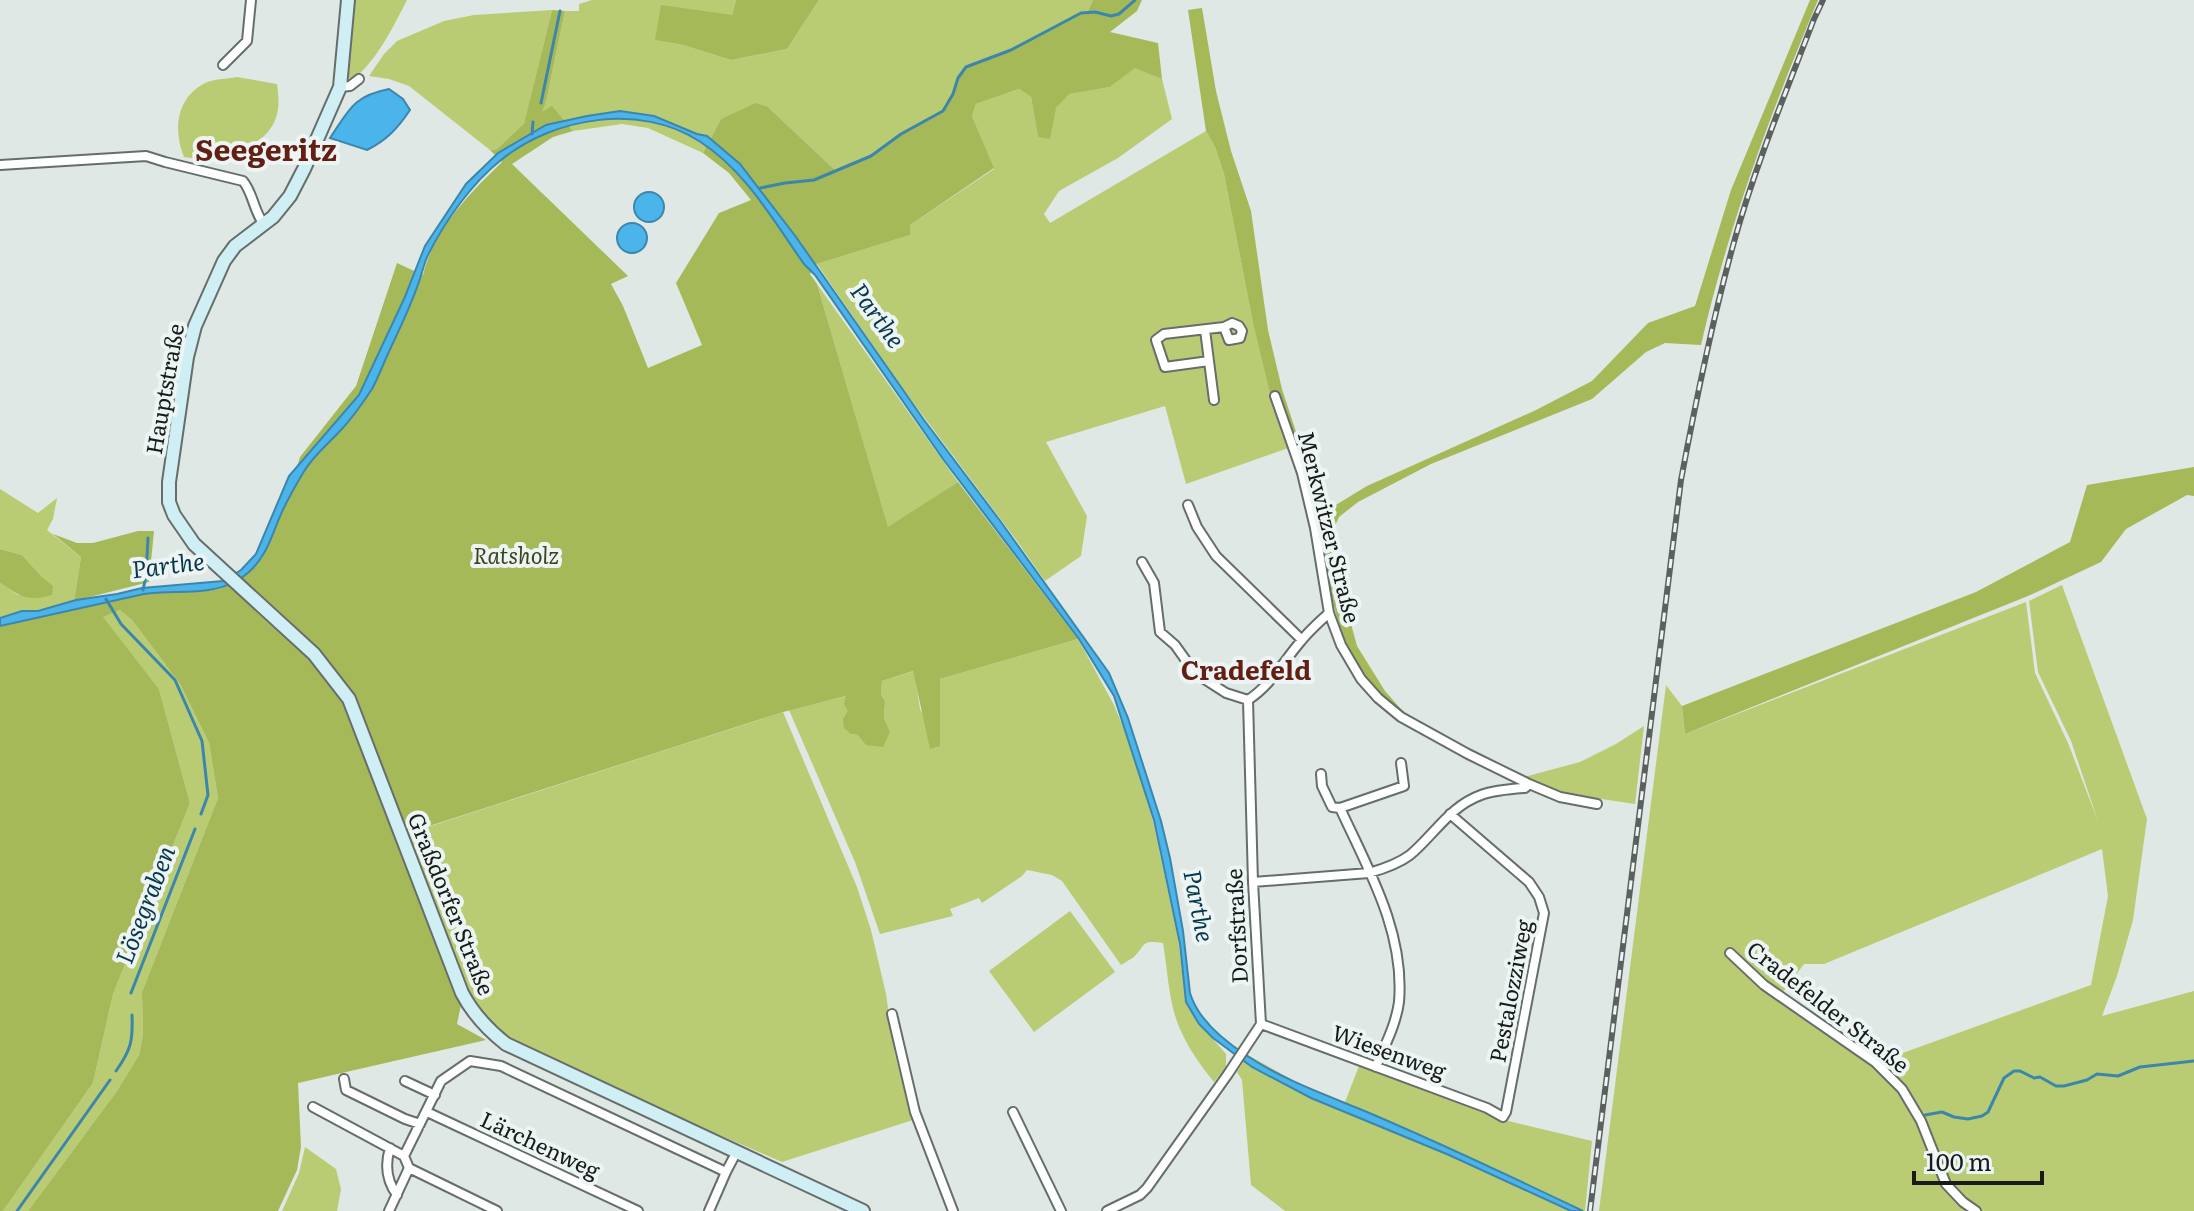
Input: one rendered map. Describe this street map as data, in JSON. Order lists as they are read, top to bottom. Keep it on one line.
{"streets":{"street":["Hauptstraße","Merkwitzer Straße","Graßdorfer Straße","Dorfstraße","Pestalozziweg","Cradefelder Straße","Wiesenweg","Lärchenweg"]},"crossings":[["Hauptstraße","Graßdorfer Straße"],["Dorfstraße","Wiesenweg"],["Pestalozziweg","Wiesenweg"]],"districts":["Seegeritz","Cradefeld"],"water":["Parthe","Lösegraben"],"parks":["Ratsholz"],"scale_bar":"100 m"}
